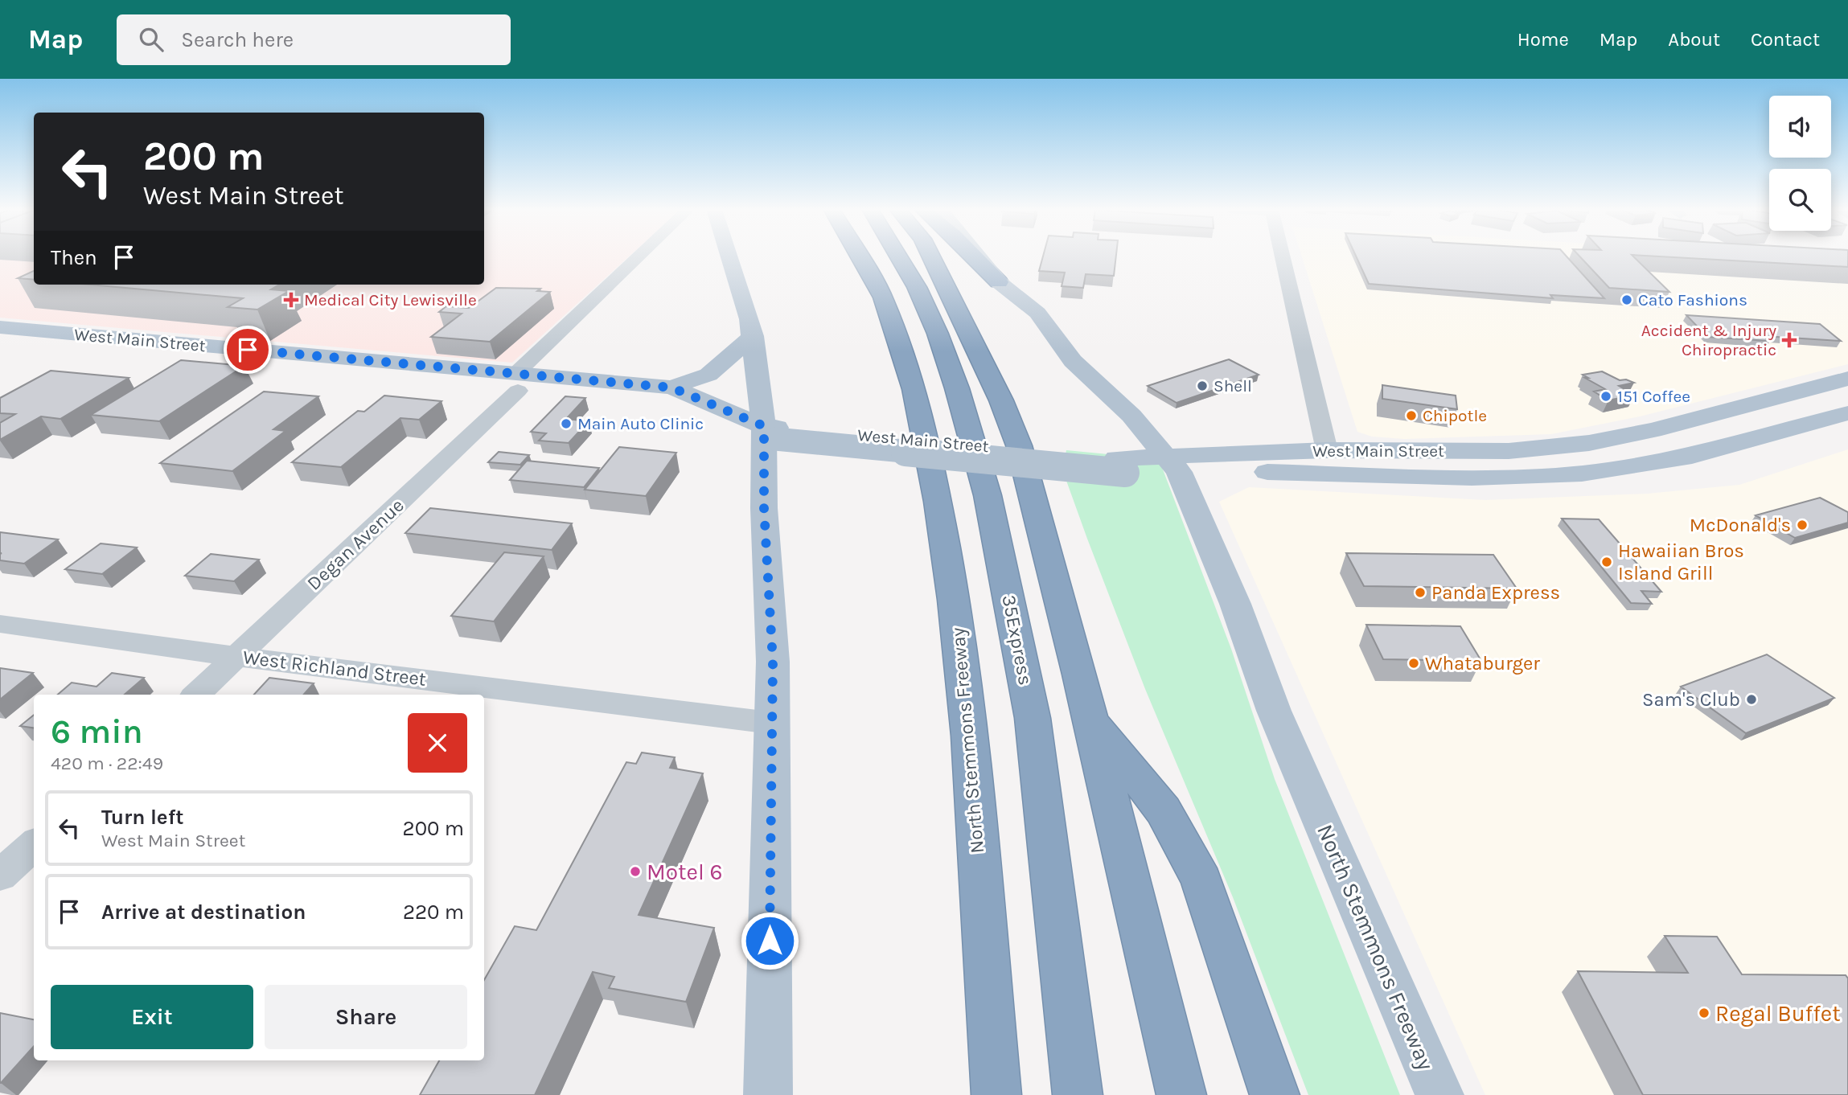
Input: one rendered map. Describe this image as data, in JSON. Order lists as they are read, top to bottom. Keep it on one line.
{"streets":{"highway":["35Express","North Stemmons Freeway"],"main road":["West Main Street"],"street":["Degan Avenue","West Richland Street"]},"crossings":[["West Main Street","Degan Avenue"],["West Main Street","North Stemmons Freeway"],["Degan Avenue","West Richland Street"]],"places":{"health":["Medical City Lewisville","Accident & Injury Chiropractic"],"other":["Cato Fashions","Shell","151 Coffee","Chipotle","Main Auto Clinic","McDonald's","Hawaiian Bros Island Grill","Panda Express","Whataburger","Sam's Club","Motel 6","Regal Buffet"]},"page":{"header":"Map","search":"Search here","nav":["Home","Map","About","Contact"],"turn":["200 m","West Main Street"],"then":"Then","heading":["6 min","420 m · 22:49"],"list":[{"name":"Turn left","note":"West Main Street","value":"200 m"},{"name":"Arrive at destination","value":"220 m"}],"buttons":["Exit","Share"]}}
